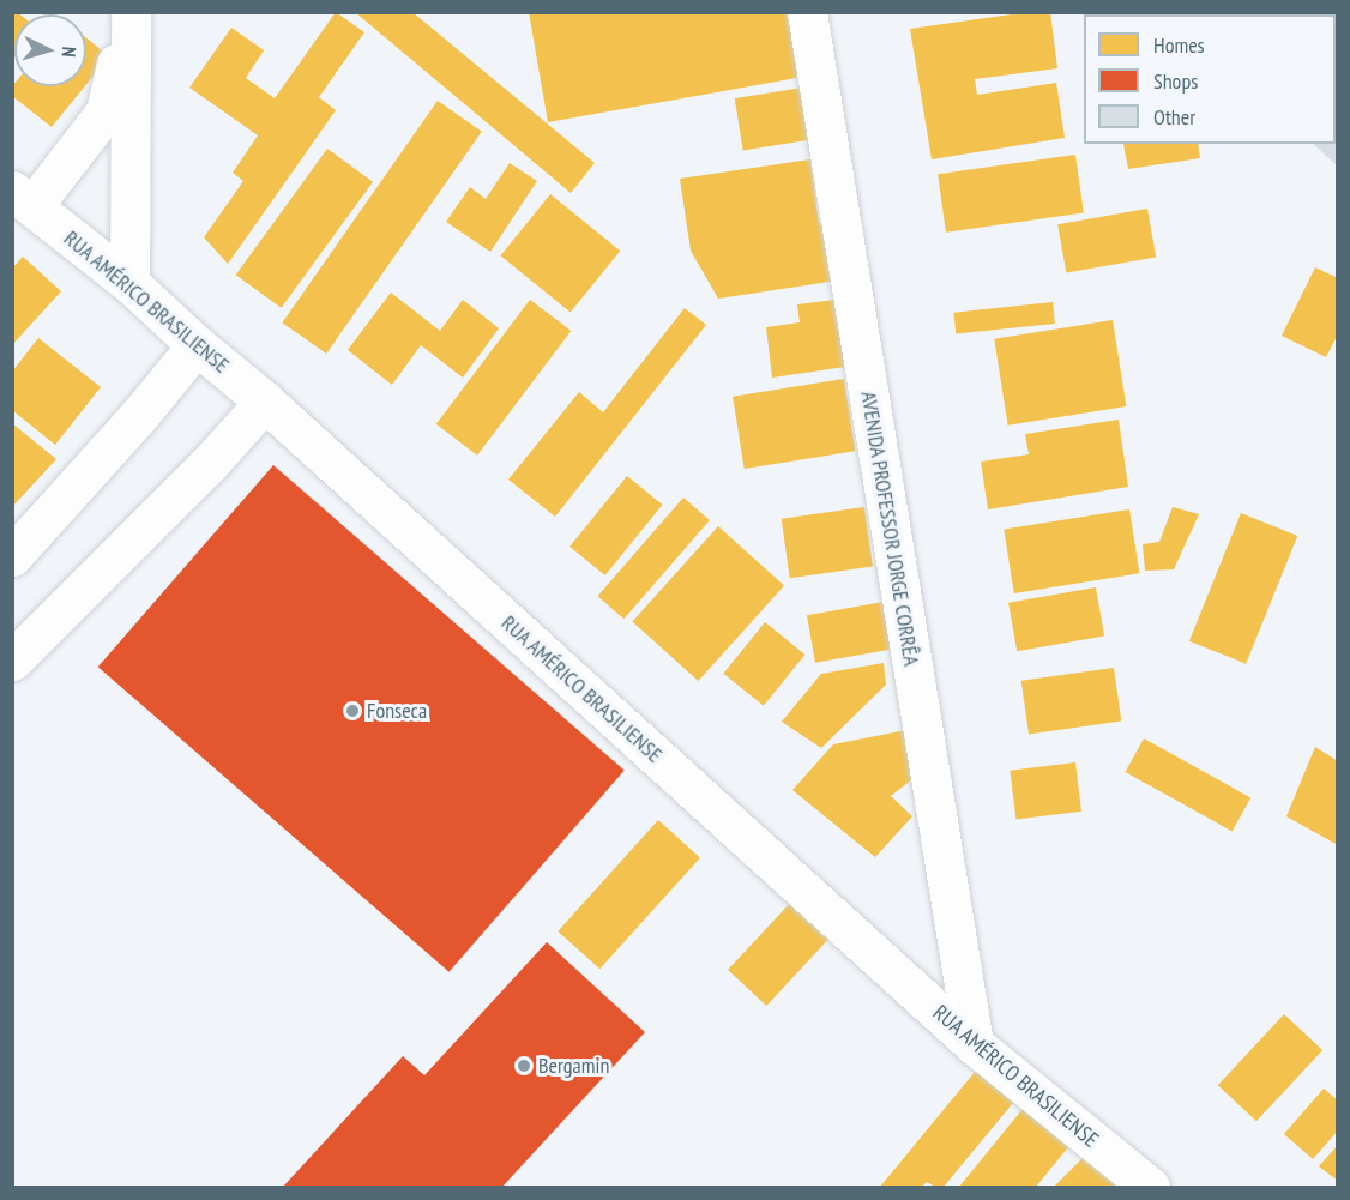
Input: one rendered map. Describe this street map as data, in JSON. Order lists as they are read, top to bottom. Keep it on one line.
{"streets":{"street":["RUA AMÉRICO BRASILIENSE","AVENIDA PROFESSOR JORGE CORRÊA"]},"crossings":[["RUA AMÉRICO BRASILIENSE","AVENIDA PROFESSOR JORGE CORRÊA"]],"places":["Fonseca","Bergamin"],"legend":["Homes","Shops","Other"],"north":"right"}
